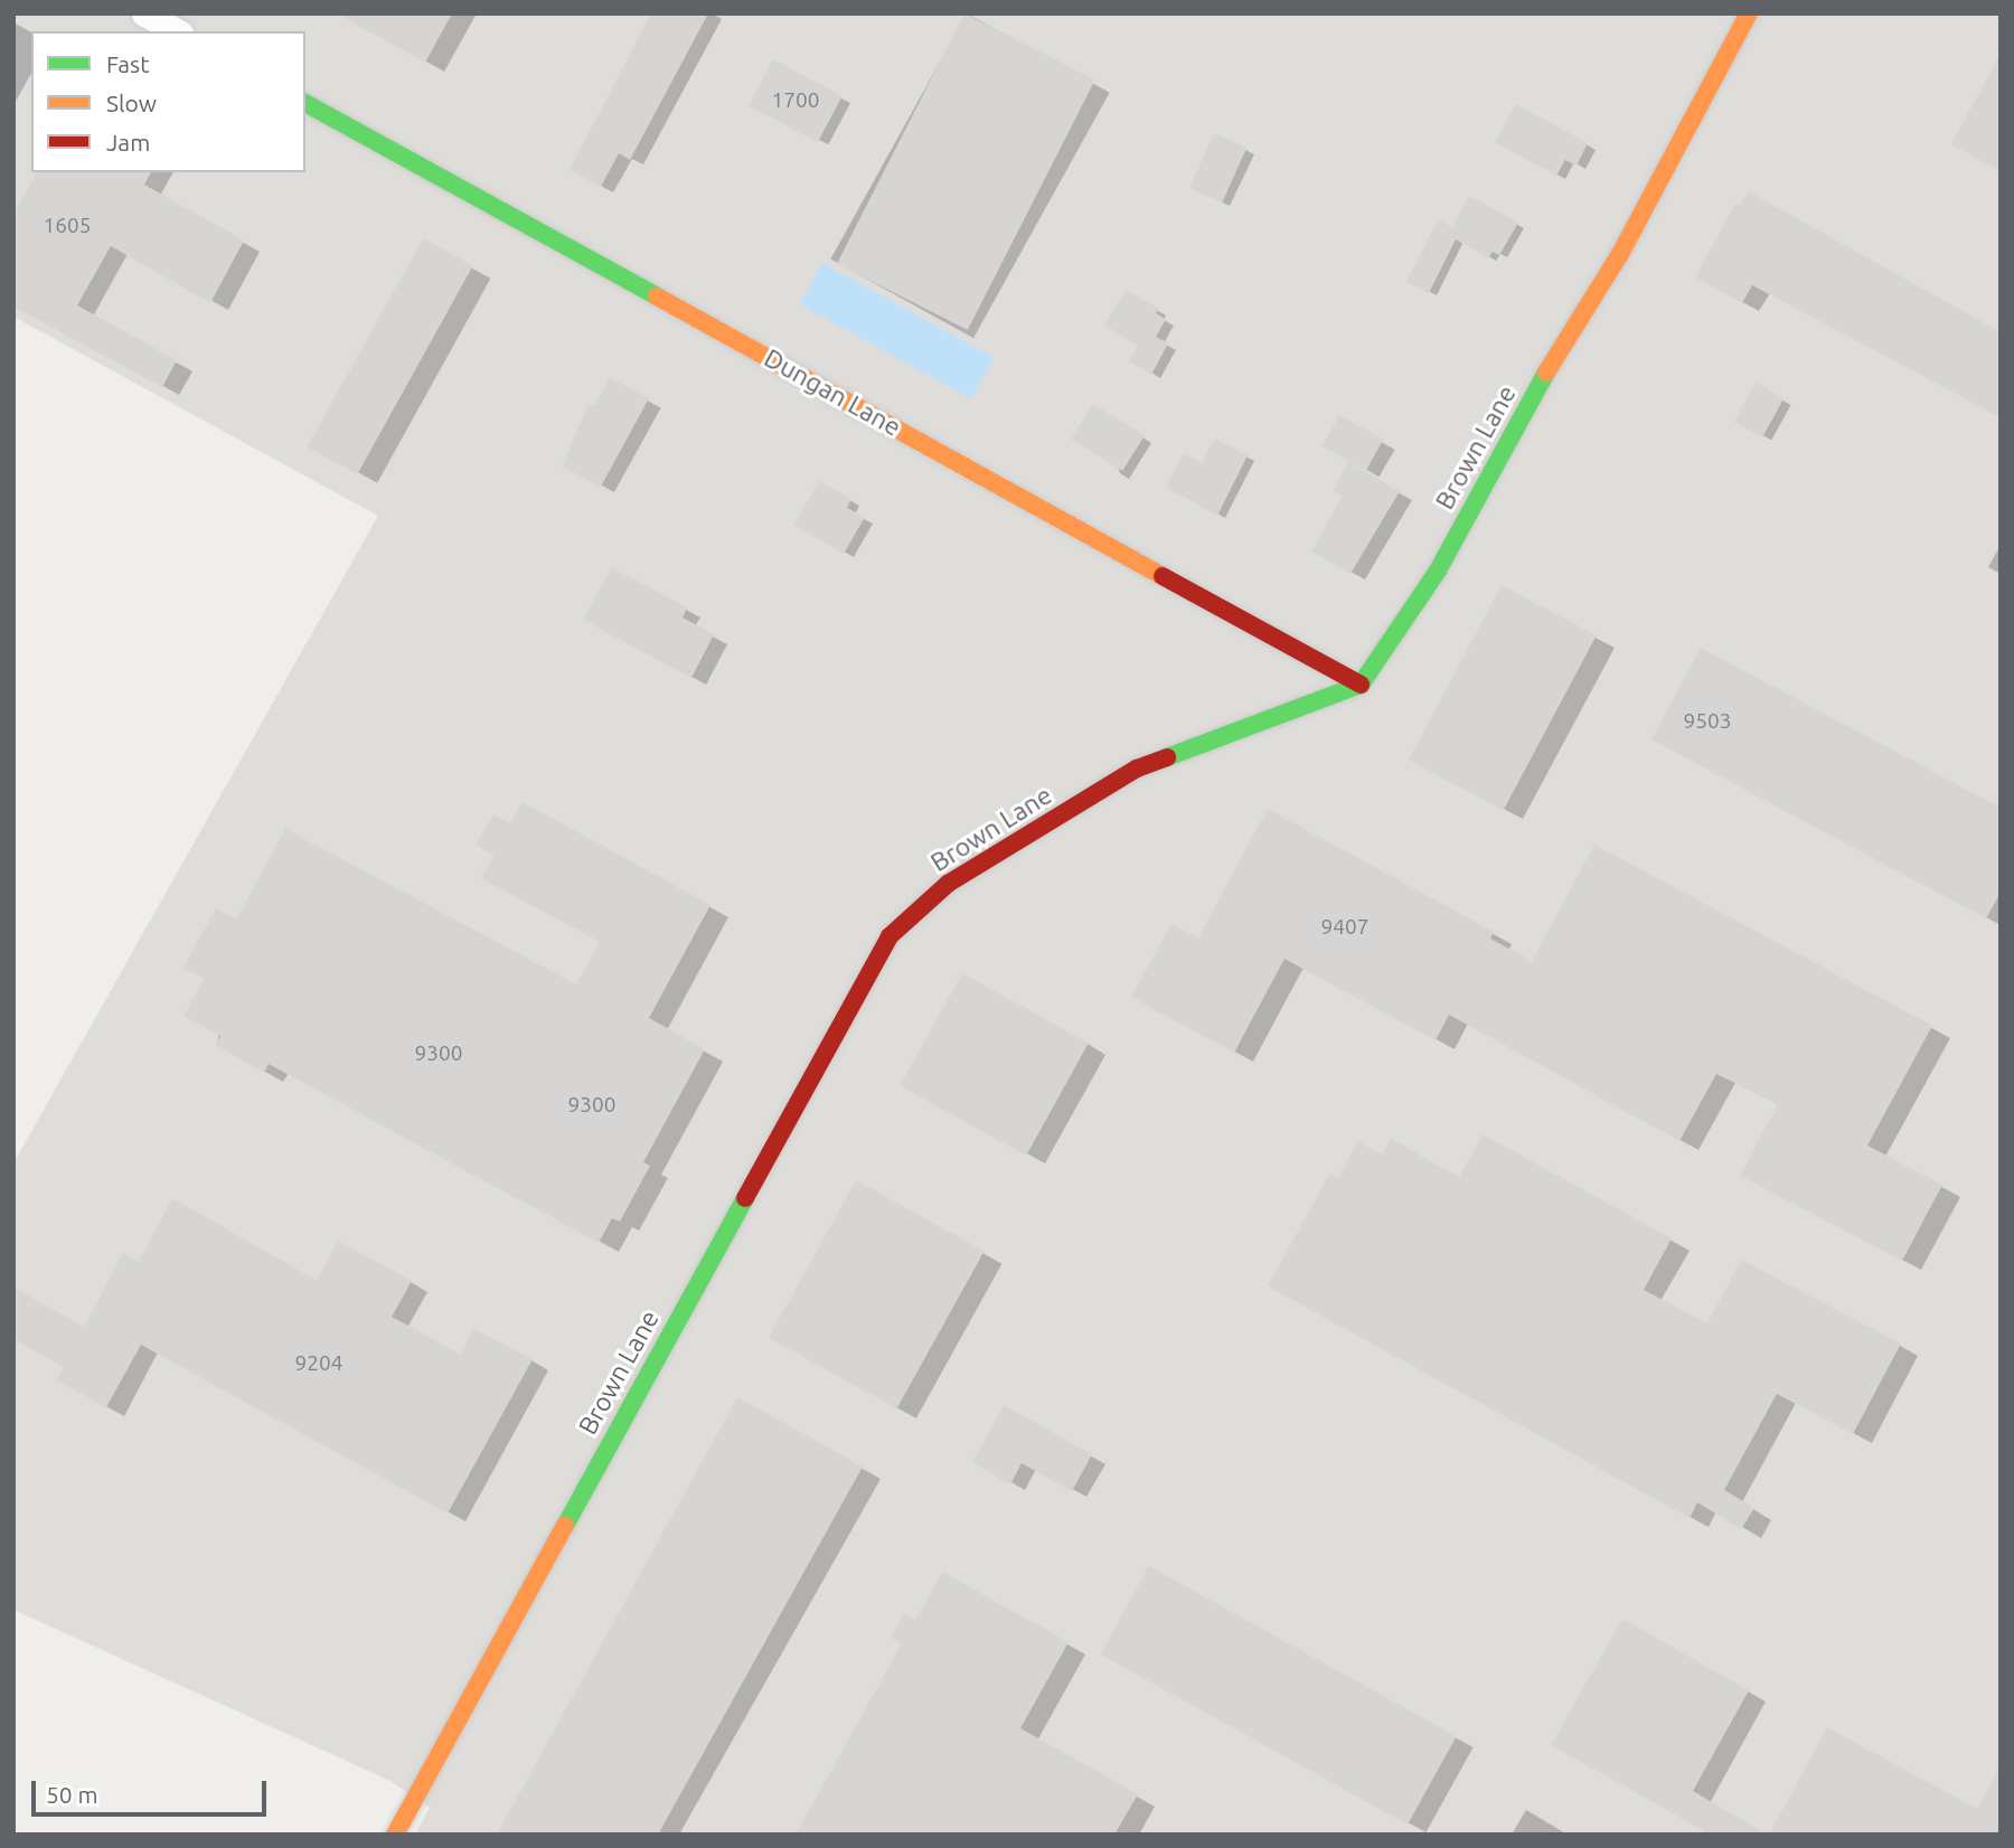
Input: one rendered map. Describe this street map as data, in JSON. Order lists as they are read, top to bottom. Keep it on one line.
{"streets":{"street":["Dungan Lane","Brown Lane"]},"crossings":[["Dungan Lane","Brown Lane"]],"house_numbers":["1700","1605","9503","9407","9300","9300","9204"],"legend":["Fast","Slow","Jam"],"scale_bar":"50 m"}
